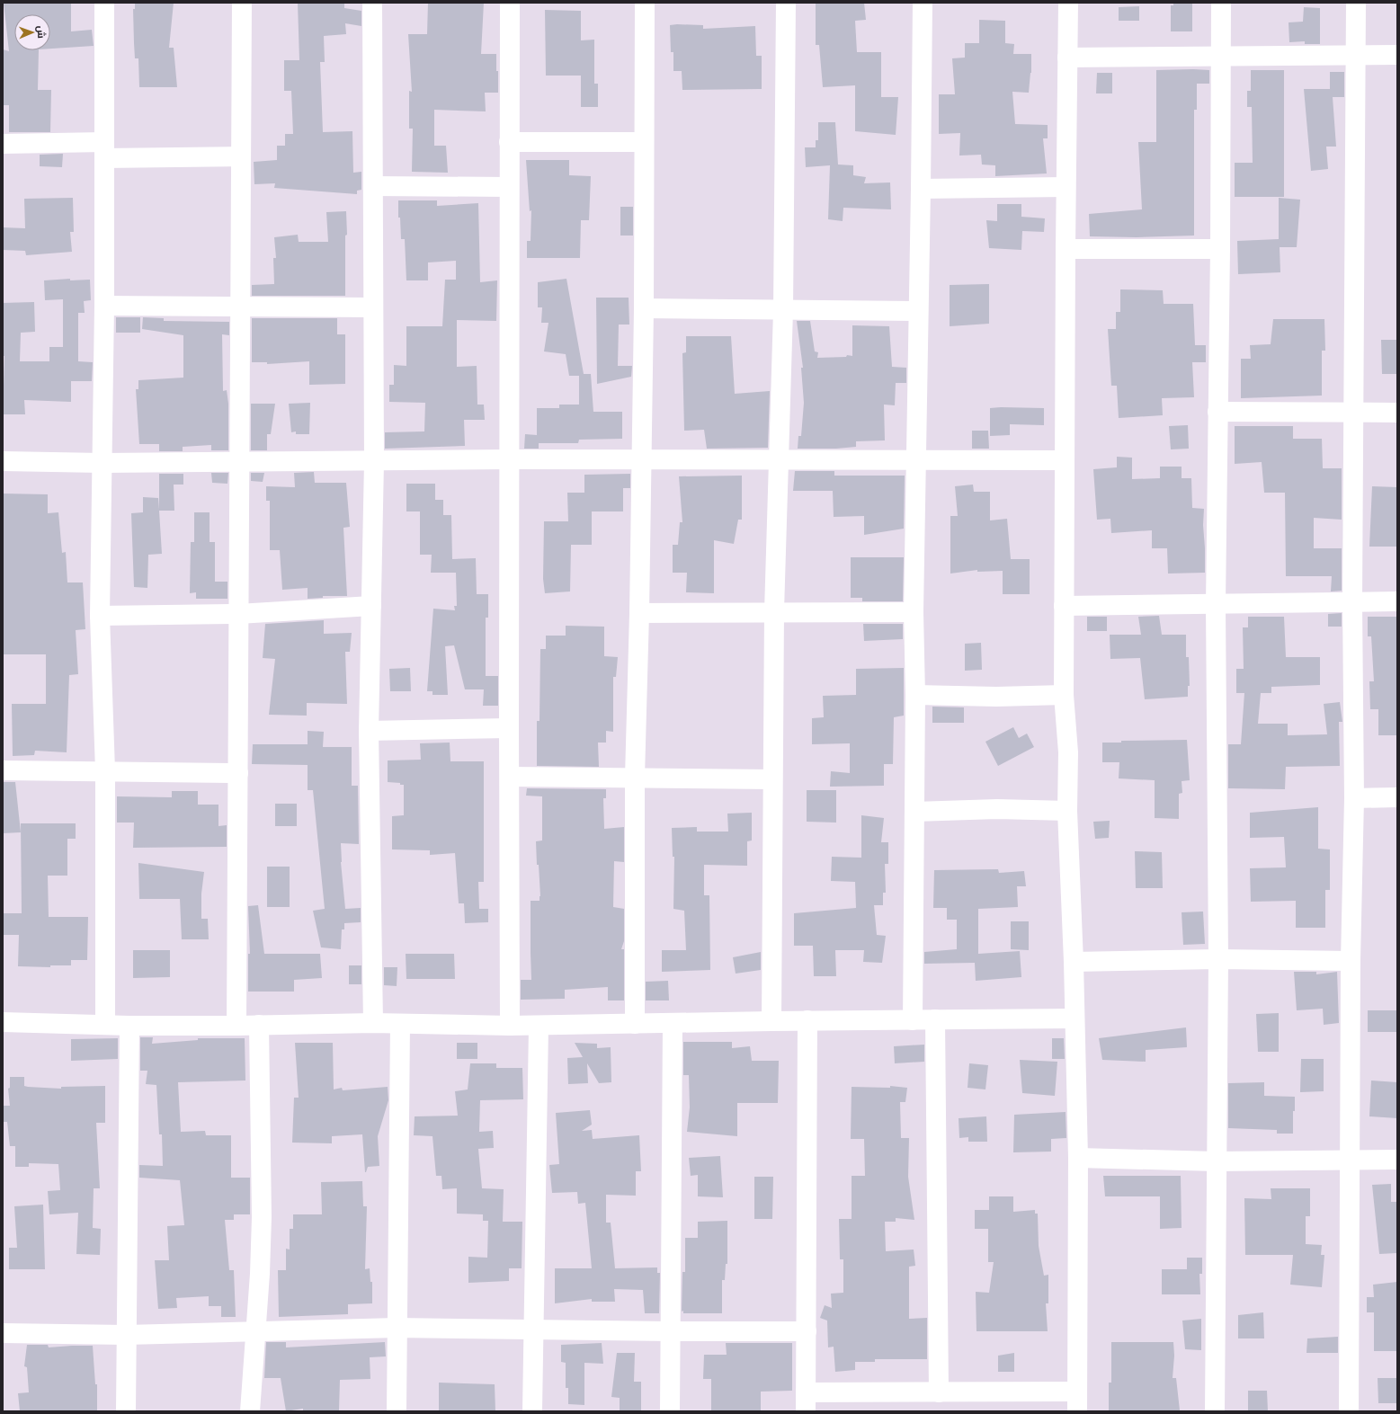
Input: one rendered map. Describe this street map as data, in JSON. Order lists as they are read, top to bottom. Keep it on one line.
{"north":"right"}
